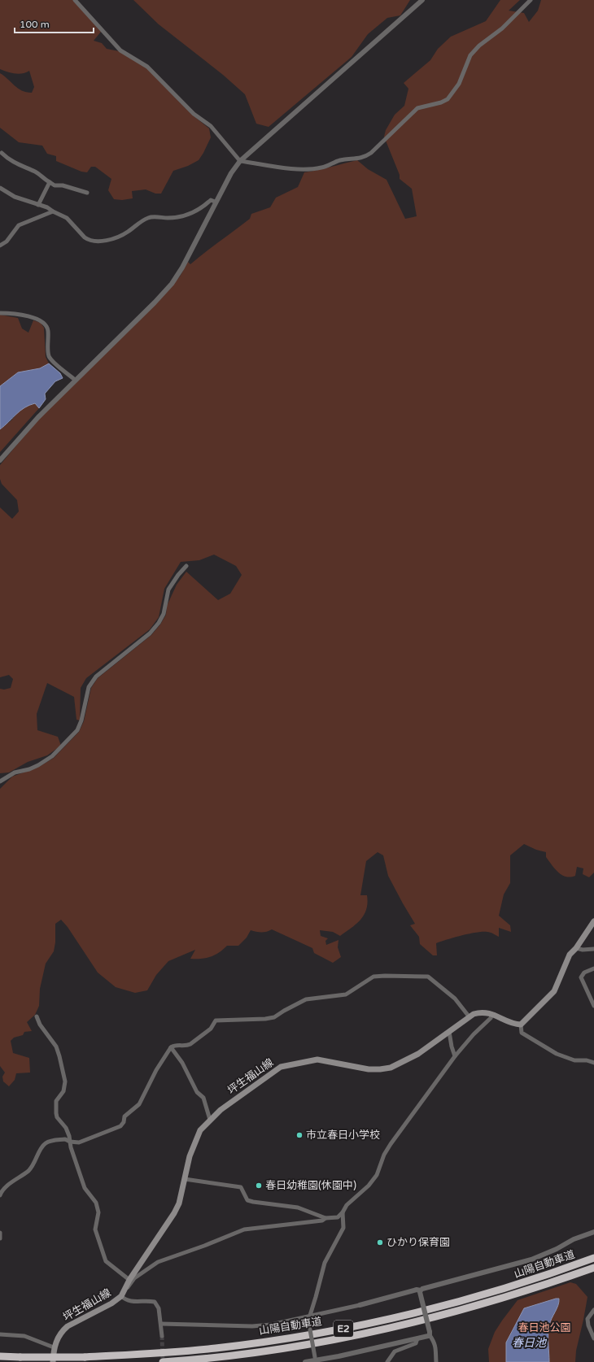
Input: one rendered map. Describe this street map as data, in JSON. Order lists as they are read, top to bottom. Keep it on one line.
{"streets":{"highway":["山陽自動車道","E2"],"main road":["坪生福山線"]},"water":["春日池"],"parks":["春日池公園"],"places":["市立春日小学校","春日幼稚園(休園中)","ひかり保育園"],"scale_bar":"100 m"}
